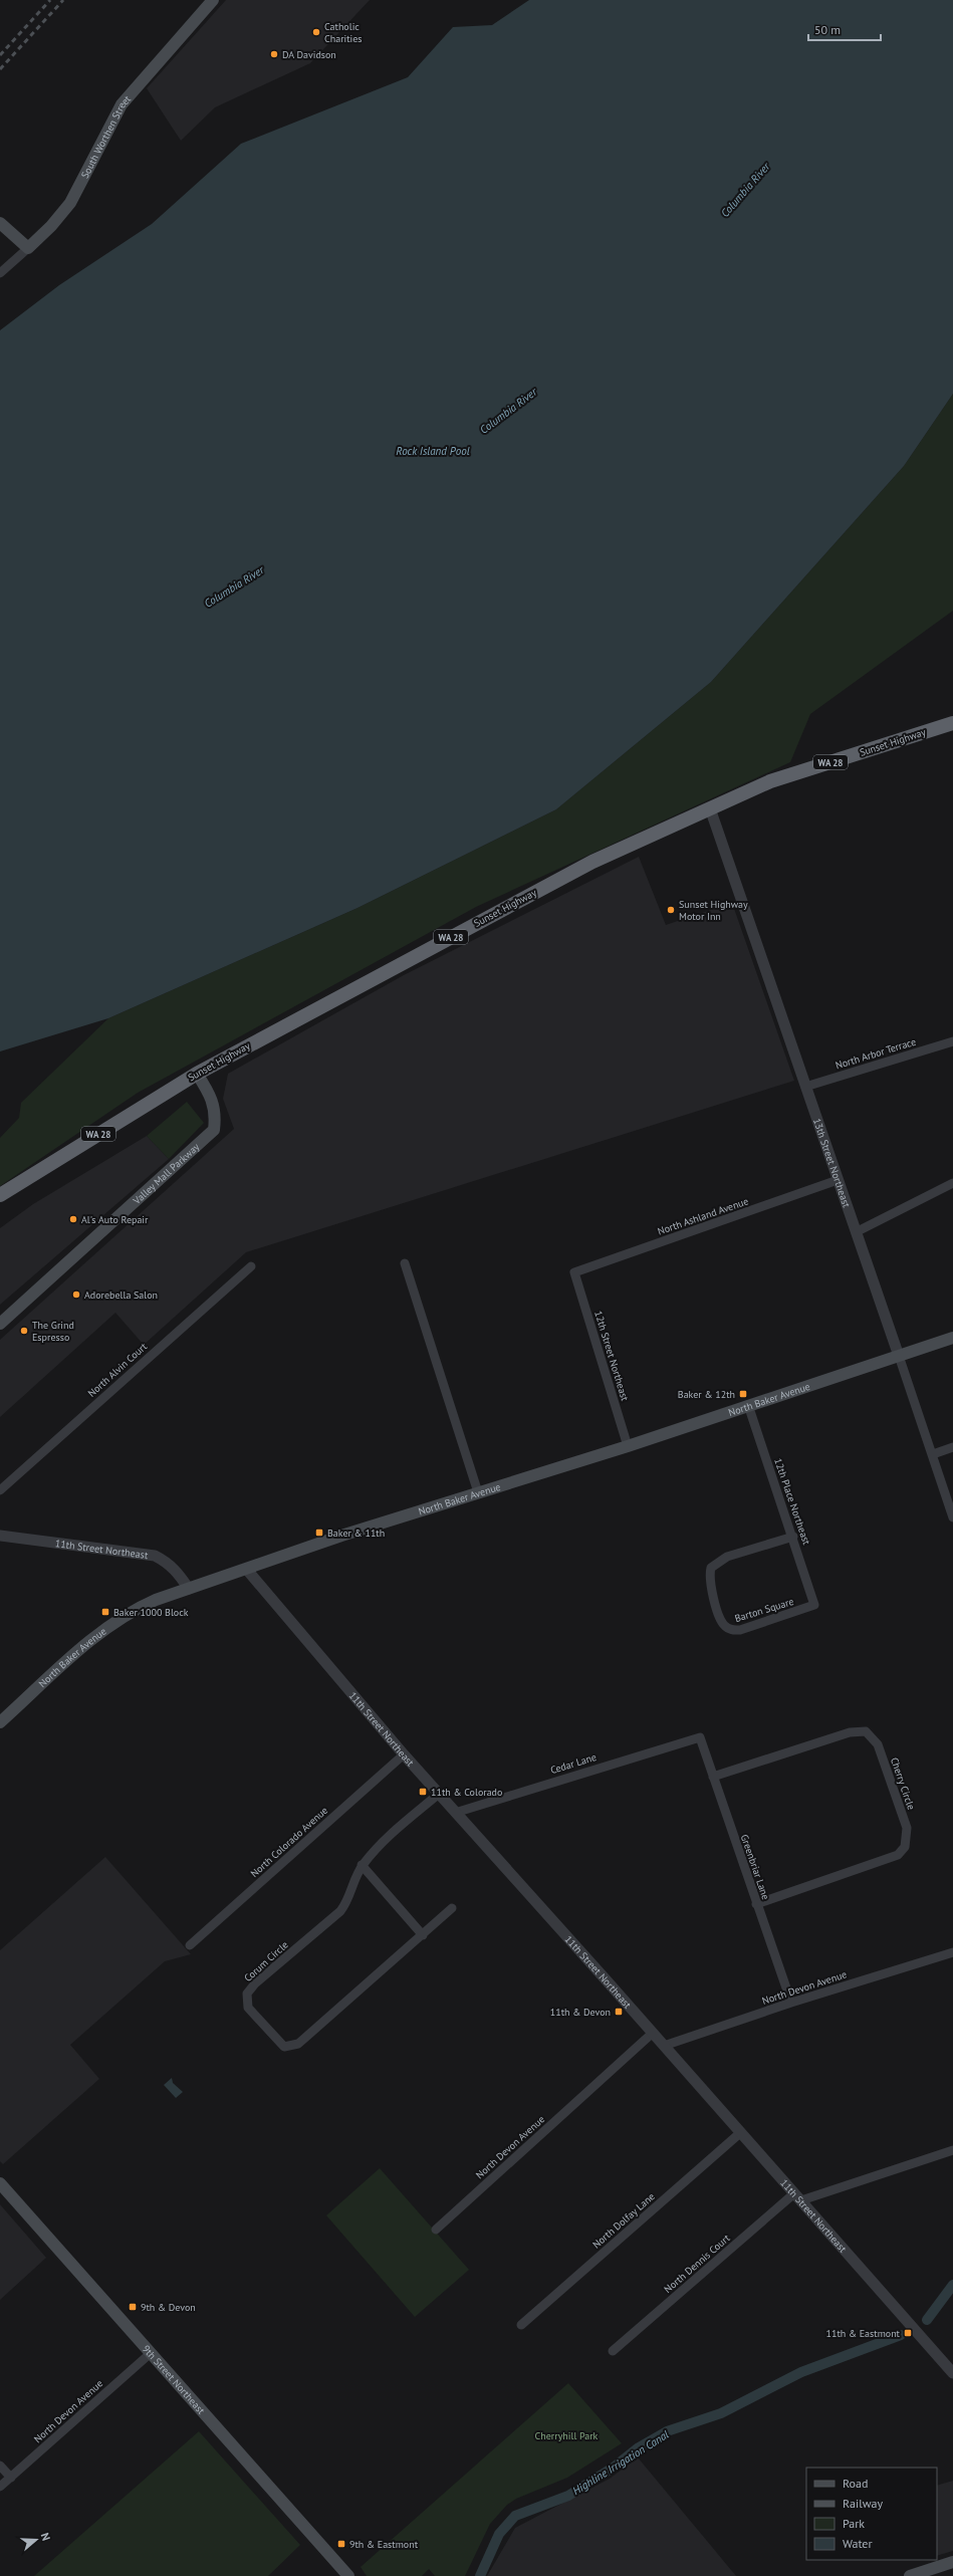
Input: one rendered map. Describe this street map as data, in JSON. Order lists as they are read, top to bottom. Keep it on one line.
{"streets":{"highway":["Sunset Highway","WA 28"],"main road":["South Worthen Street","Valley Mall Parkway","North Baker Avenue","9th Street Northeast"],"street":["North Arbor Terrace","13th Street Northeast","North Ashland Avenue","12th Street Northeast","North Alvin Court","12th Place Northeast","11th Street Northeast","Barton Square","Cedar Lane","Cherry Circle","North Colorado Avenue","Greenbriar Lane","Corum Circle","North Devon Avenue","North Dolfay Lane","North Dennis Court"]},"crossings":[["Sunset Highway","13th Street Northeast"],["Sunset Highway","Valley Mall Parkway"],["North Arbor Terrace","13th Street Northeast"],["13th Street Northeast","North Ashland Avenue"],["13th Street Northeast","North Baker Avenue"],["North Ashland Avenue","12th Street Northeast"],["12th Street Northeast","North Baker Avenue"],["North Baker Avenue","12th Place Northeast"],["North Baker Avenue","11th Street Northeast"],["12th Place Northeast","Barton Square"],["11th Street Northeast","Cedar Lane"],["11th Street Northeast","North Colorado Avenue"],["11th Street Northeast","Corum Circle"],["11th Street Northeast","North Devon Avenue"],["11th Street Northeast","North Dolfay Lane"],["11th Street Northeast","North Dennis Court"],["Cedar Lane","Greenbriar Lane"],["Cherry Circle","Greenbriar Lane"],["Greenbriar Lane","North Devon Avenue"],["North Devon Avenue","9th Street Northeast"]],"water":["Columbia River","Rock Island Pool","Highline Irrigation Canal"],"parks":["Cherryhill Park"],"places":{"other":["Catholic Charities","DA Davidson","Sunset Highway Motor Inn","Al's Auto Repair","Adorebella Salon","The Grind Espresso"],"transit":["Baker & 12th","Baker & 11th","Baker 1000 Block","11th & Colorado","11th & Devon","9th & Devon","11th & Eastmont","9th & Eastmont"]},"legend":["Road","Railway","Park","Water"],"scale_bar":"50 m","north":"right"}
